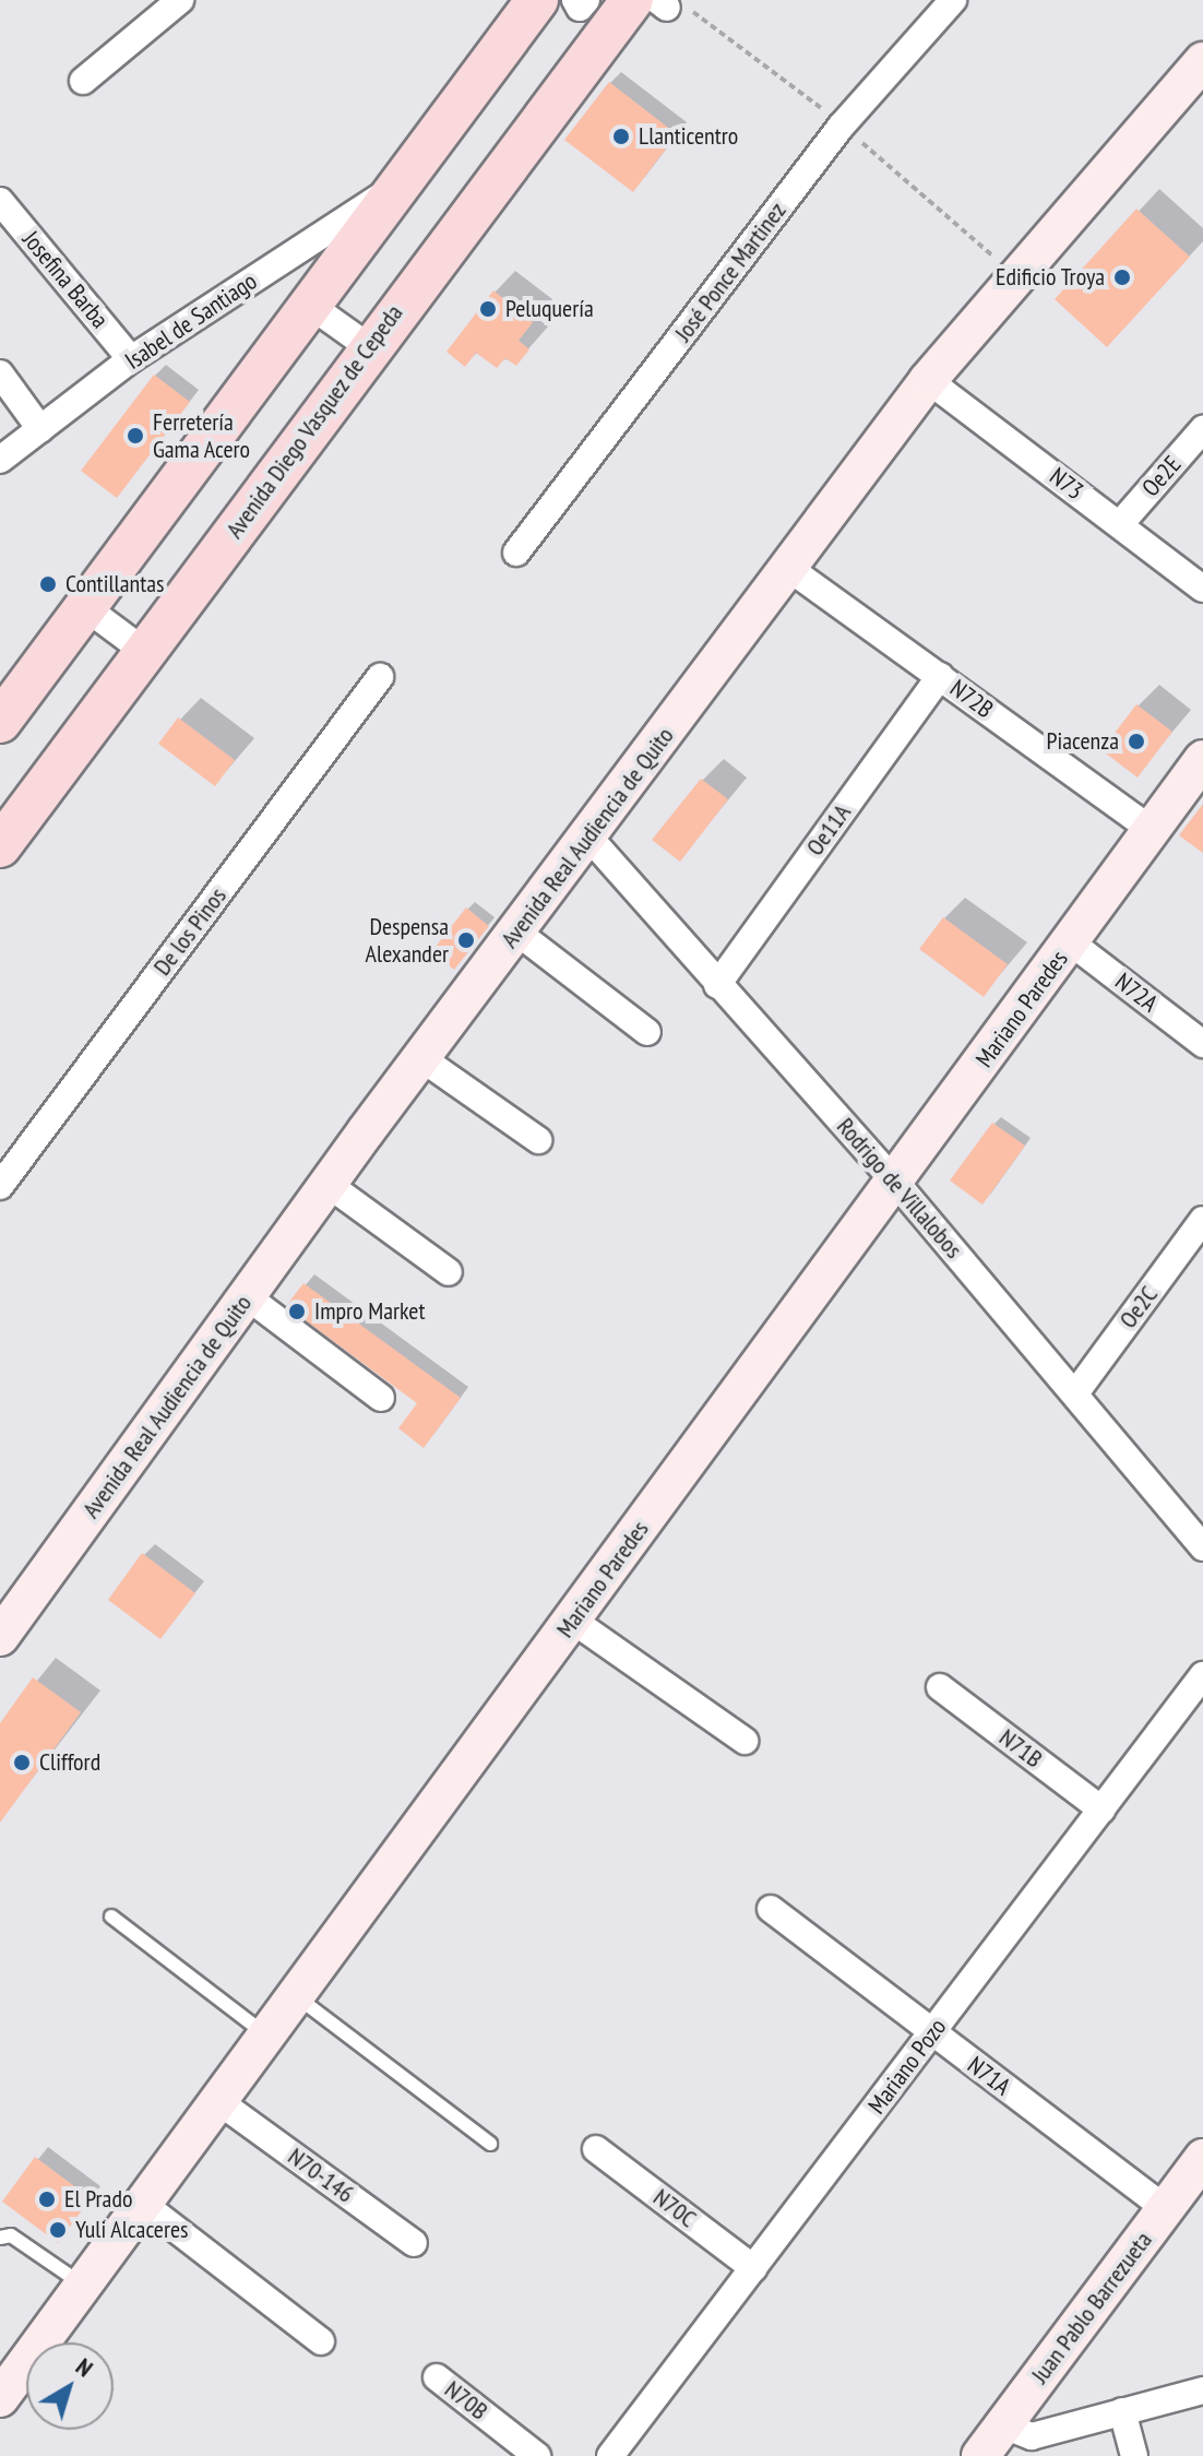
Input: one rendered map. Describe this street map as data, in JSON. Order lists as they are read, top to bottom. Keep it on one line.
{"streets":{"main road":["Avenida Diego Vasquez de Cepeda","Avenida Real Audiencia de Quito","Mariano Paredes","Juan Pablo Barrezueta"],"street":["José Ponce Martinez","Josefina Barba","Isabel de Santiago","Oe2E","N73","N72B","Oe11A","De los Pinos","N72A","Rodrigo de Villalobos","Oe2C","N71B","Mariano Pozo","N71A","N70-146","N70C","N70B"]},"crossings":[["Josefina Barba","Isabel de Santiago"],["Oe2E","N73"],["N73","Avenida Real Audiencia de Quito"],["N72B","Oe11A"],["N72B","Avenida Real Audiencia de Quito"],["N72B","Mariano Paredes"],["Oe11A","Rodrigo de Villalobos"],["Avenida Real Audiencia de Quito","Rodrigo de Villalobos"],["N72A","Mariano Paredes"],["Mariano Paredes","Rodrigo de Villalobos"],["Mariano Paredes","N70-146"],["Rodrigo de Villalobos","Oe2C"],["N71B","Mariano Pozo"],["Mariano Pozo","N71A"],["Mariano Pozo","N70C"],["N71A","Juan Pablo Barrezueta"]],"places":["Llanticentro","Edificio Troya","Peluquería","Ferretería Gama Acero","Contillantas","Piacenza","Despensa Alexander","Impro Market","Clifford","El Prado","Yuli Alcaceres"],"north":"top right"}
